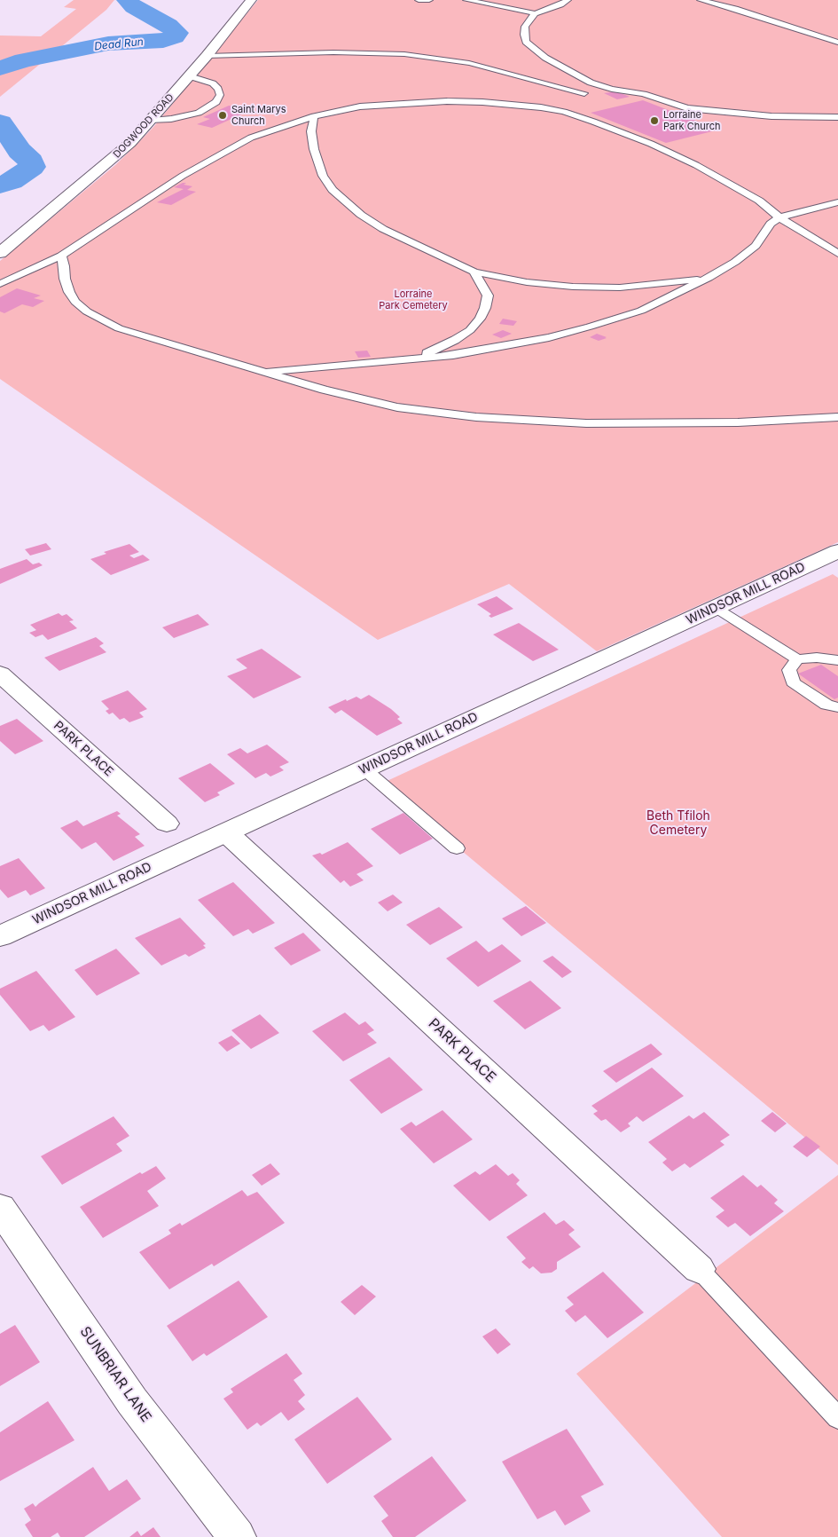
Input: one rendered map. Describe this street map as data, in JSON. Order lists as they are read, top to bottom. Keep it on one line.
{"streets":{"street":["DOGWOOD ROAD","WINDSOR MILL ROAD","PARK PLACE","SUNBRIAR LANE"]},"crossings":[["WINDSOR MILL ROAD","PARK PLACE"]],"water":["Dead Run"],"parks":["Lorraine Park Cemetery","Beth Tfiloh Cemetery"],"places":["Saint Marys Church","Lorraine Park Church"]}
